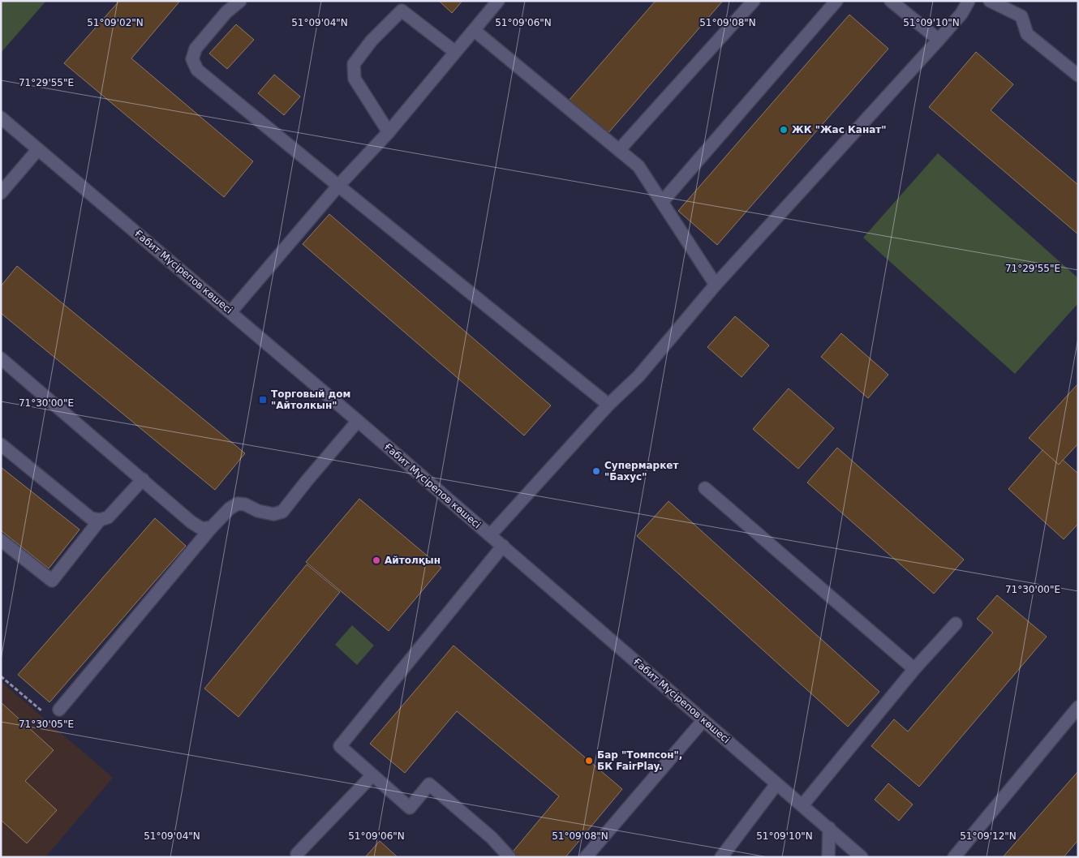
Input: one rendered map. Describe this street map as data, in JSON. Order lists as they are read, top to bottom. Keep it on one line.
{"streets":{"street":["Ғабит Мүсірепов көшесі"]},"places":{"other":["ЖК \"Жас Канат\"","Супермаркет \"Бахус\"","Айтолқын","Бар \"Томпсон\", БК FairPlay."],"transit":["Торговый дом \"Айтолкын\""]},"coordinates":["51°09'02\"N","51°09'04\"N","51°09'06\"N","51°09'08\"N","51°09'10\"N","71°29'55\"E","71°30'00\"E","71°30'05\"E","51°09'12\"N"]}
